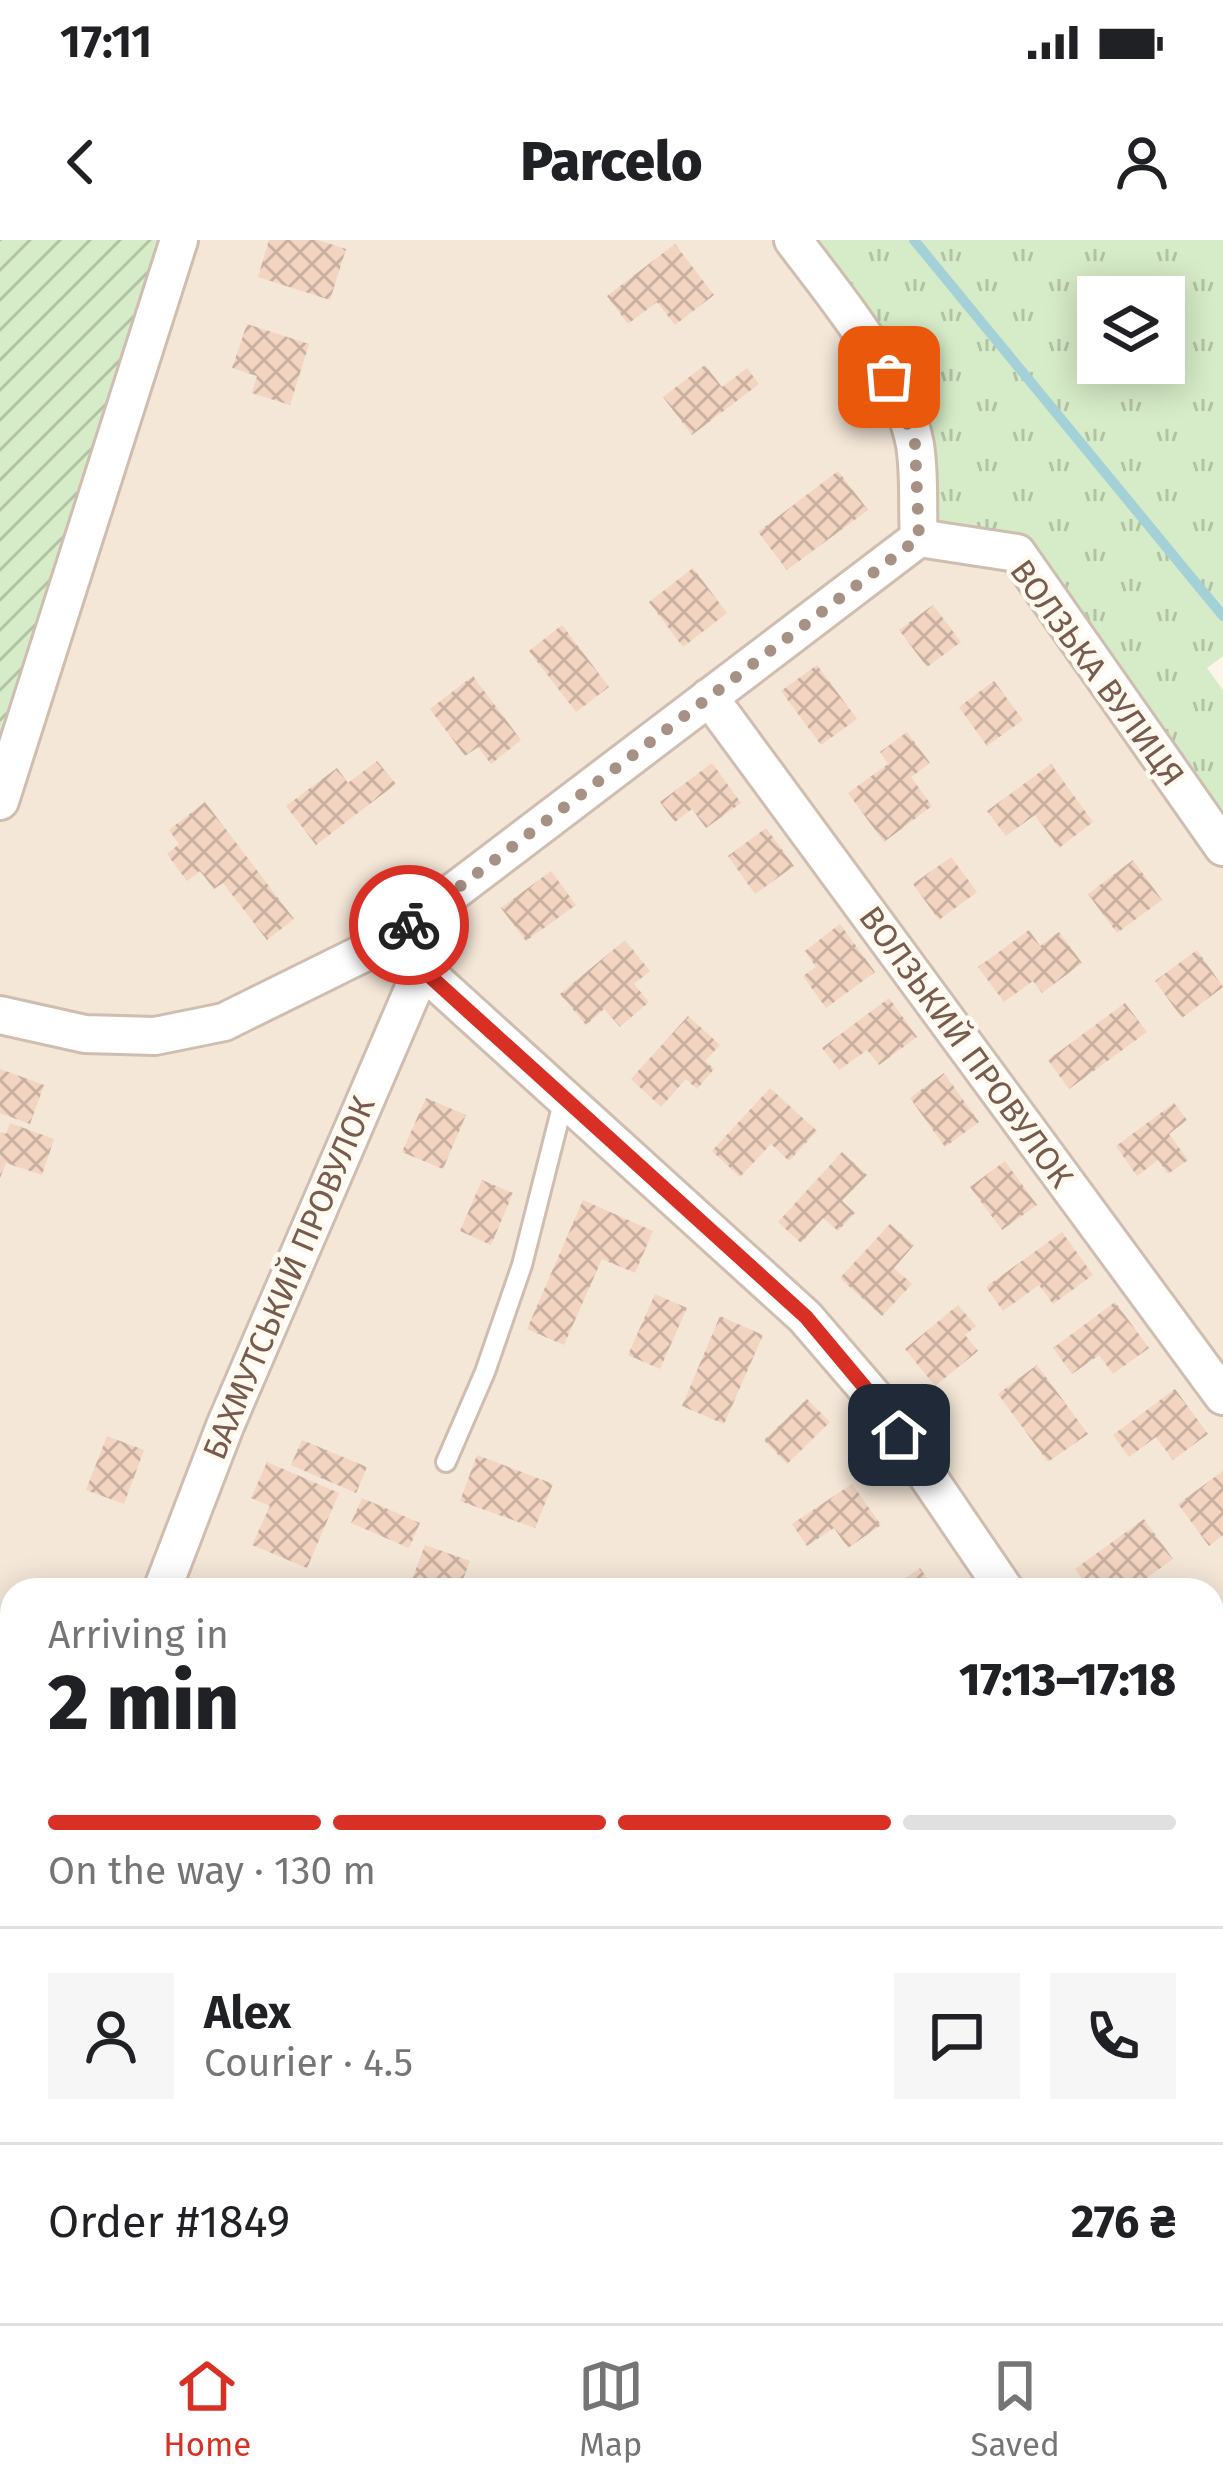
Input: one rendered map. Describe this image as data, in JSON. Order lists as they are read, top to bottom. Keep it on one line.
{"streets":{"street":["ВОЛЗЬКА ВУЛИЦЯ","ВОЛЗЬКИЙ ПРОВУЛОК","БАХМУТСЬКИЙ ПРОВУЛОК"]},"page":{"status":"17:11","header":"Parcelo","heading":["2 min","Arriving in","17:13–17:18"],"panel":["Alex","Courier · 4.5","Order #1849","276 ₴"],"bar":"On the way · 130 m","tabs":["Home","Map","Saved"]}}
